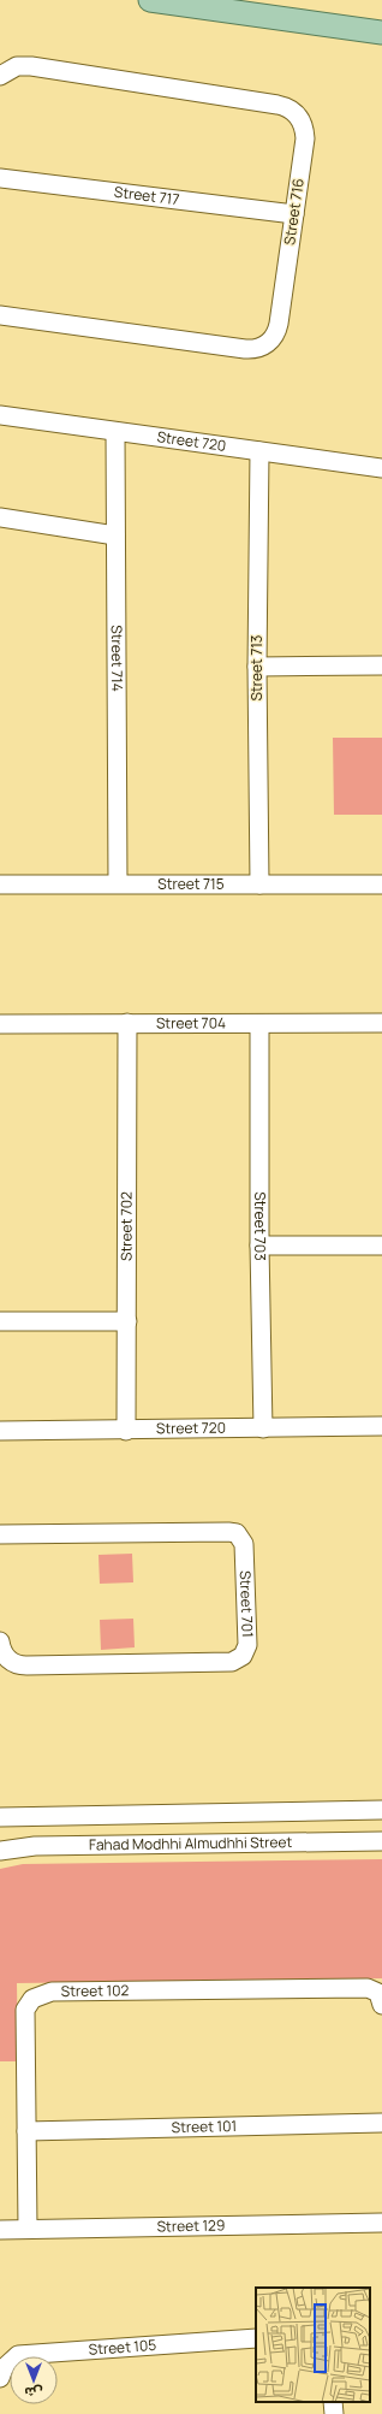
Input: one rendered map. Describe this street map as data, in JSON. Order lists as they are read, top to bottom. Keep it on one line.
{"streets":{"street":["Street 717","Street 716","Street 720","Street 714","Street 713","Street 715","Street 704","Street 702","Street 703","Street 701","Fahad Modhhi Almudhhi Street","Street 102","Street 101","Street 129","Street 105"]},"crossings":[["Street 717","Street 716"],["Street 720","Street 714"],["Street 720","Street 713"],["Street 720","Street 702"],["Street 720","Street 703"],["Street 714","Street 715"],["Street 713","Street 715"],["Street 704","Street 702"],["Street 704","Street 703"],["Street 102","Street 101"],["Street 102","Street 129"]],"north":"bottom"}
